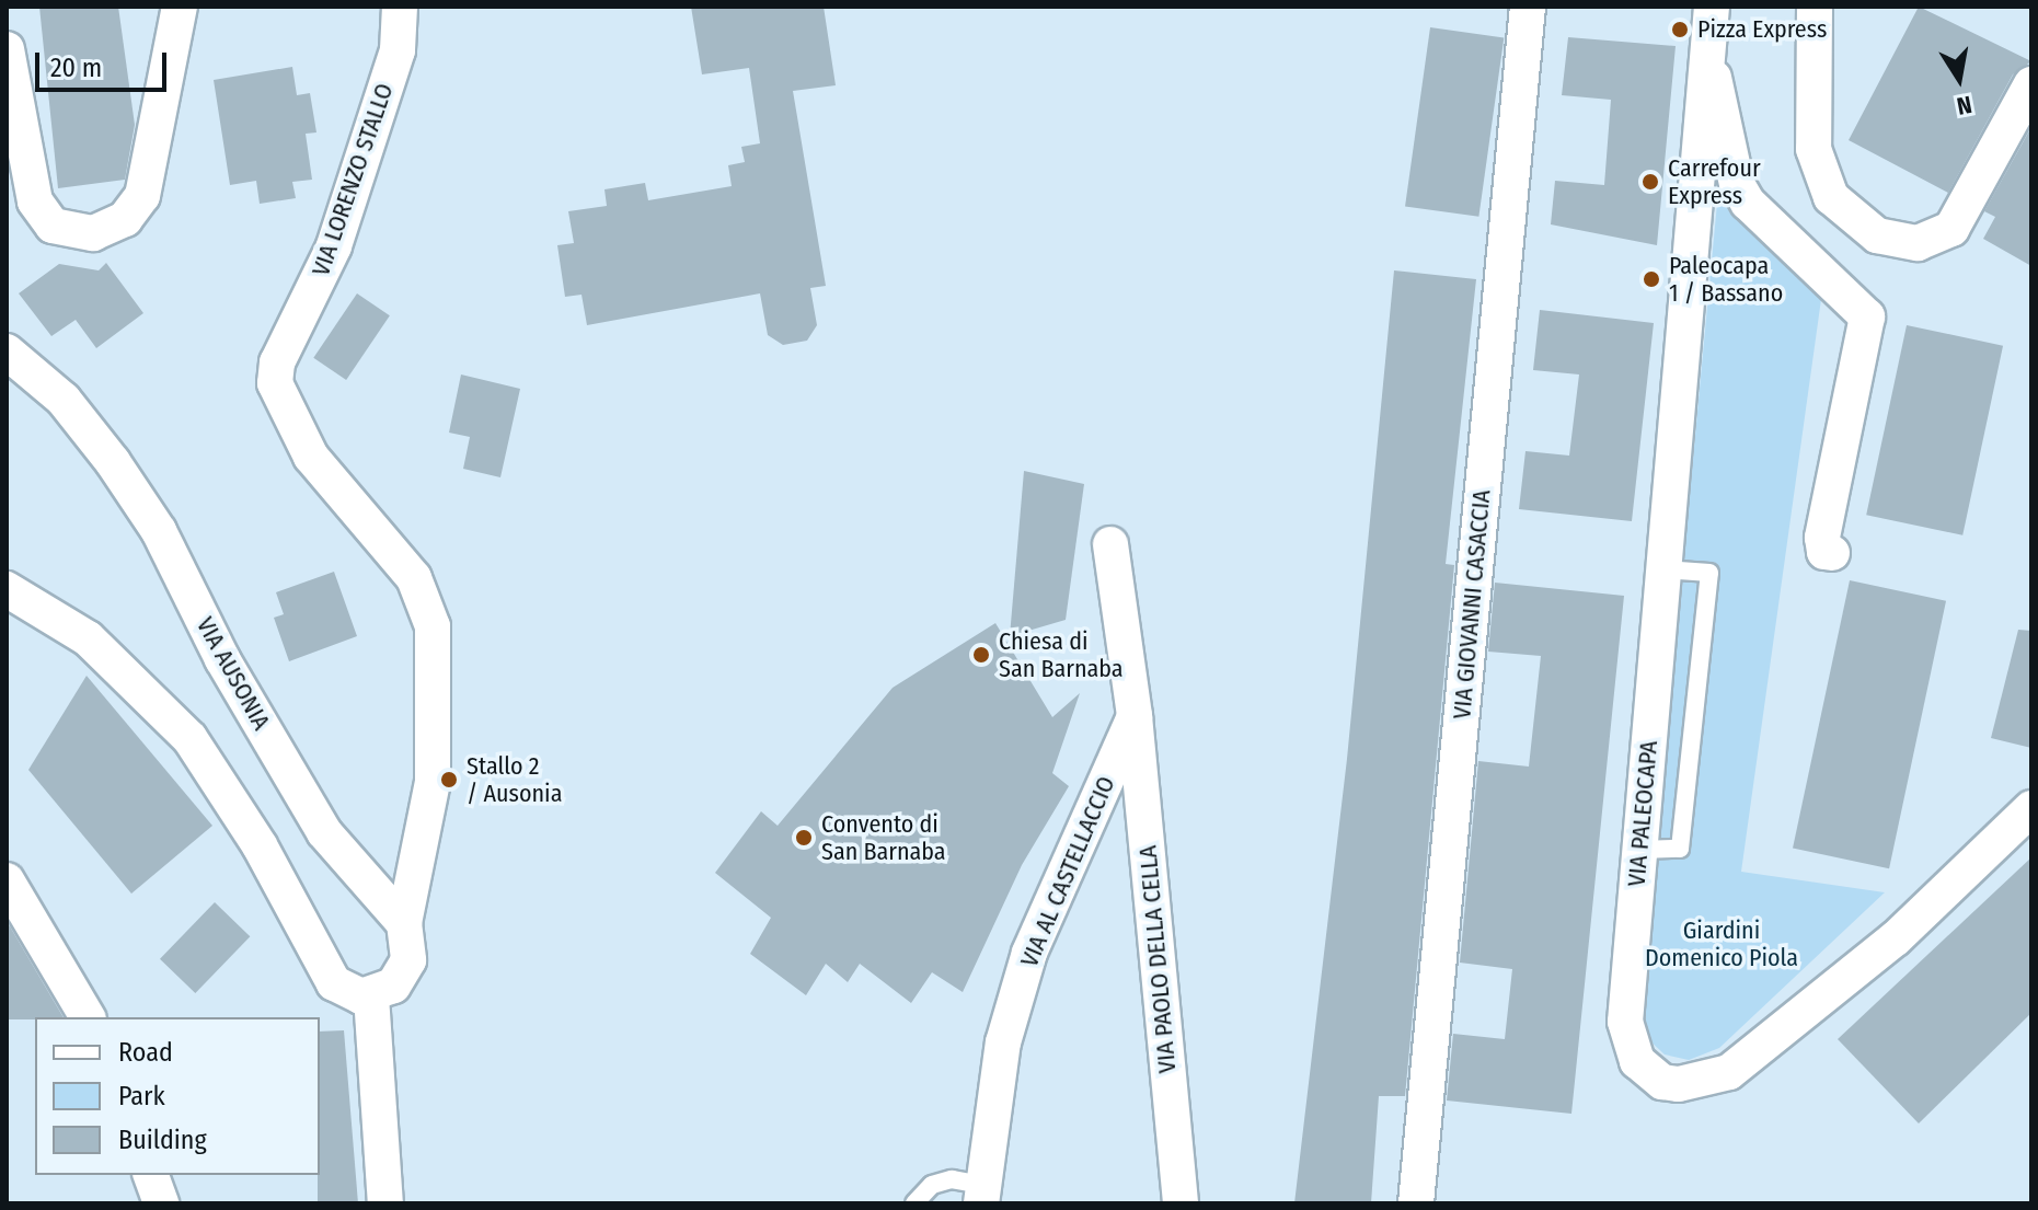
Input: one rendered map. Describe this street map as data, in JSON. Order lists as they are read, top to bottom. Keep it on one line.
{"streets":{"street":["VIA LORENZO STALLO","VIA GIOVANNI CASACCIA","VIA AUSONIA","VIA PALEOCAPA","VIA AL CASTELLACCIO","VIA PAOLO DELLA CELLA"]},"crossings":[["VIA LORENZO STALLO","VIA AUSONIA"],["VIA AL CASTELLACCIO","VIA PAOLO DELLA CELLA"]],"parks":["Giardini Domenico Piola"],"places":["Pizza Express","Carrefour Express","Paleocapa 1 / Bassano","Chiesa di San Barnaba","Stallo 2 / Ausonia","Convento di San Barnaba"],"legend":["Road","Park","Building"],"scale_bar":"20 m","north":"bottom"}
